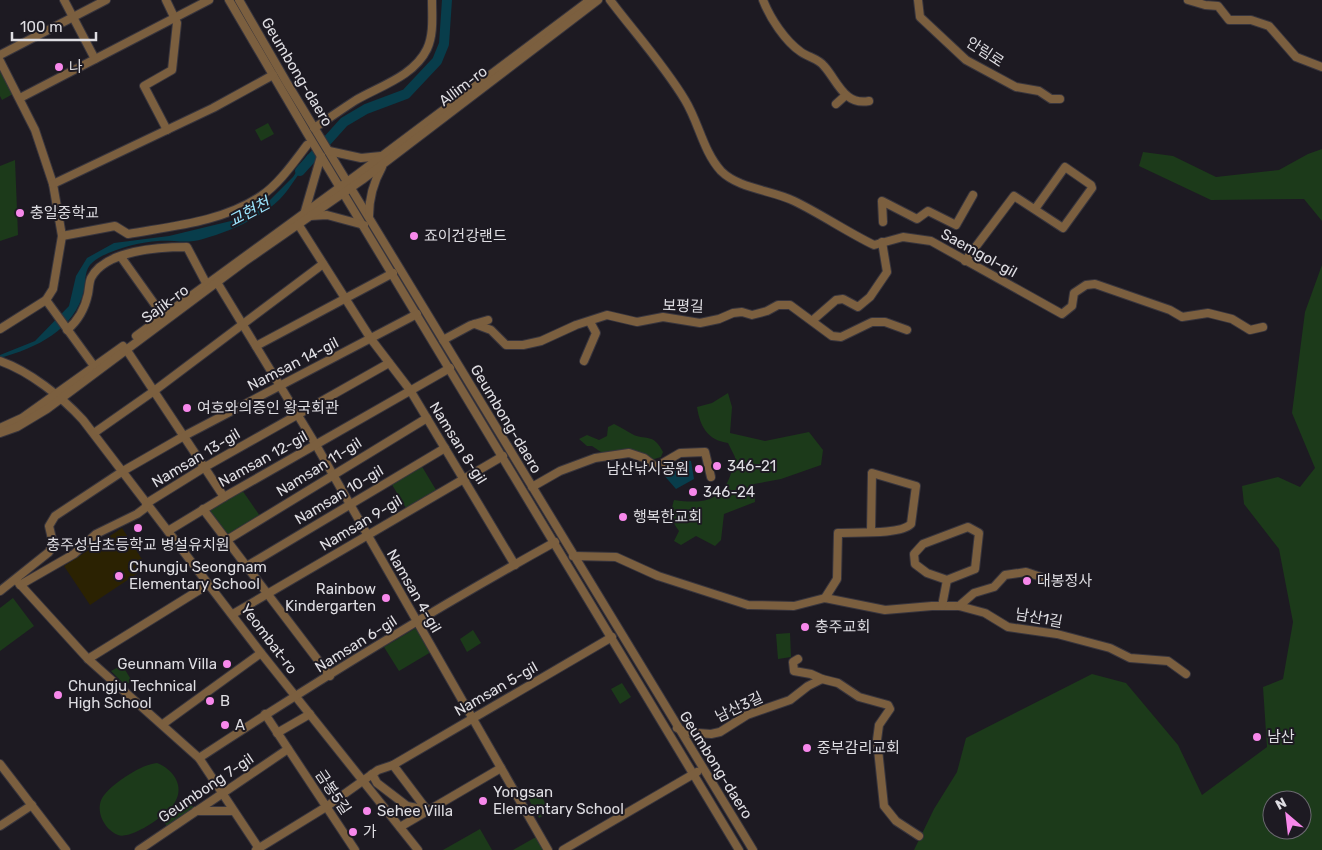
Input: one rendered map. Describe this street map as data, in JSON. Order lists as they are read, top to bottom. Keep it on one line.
{"streets":{"street":["안림로","Geumbong-daero","Allim-ro","Saemgol-gil","Sajik-ro","보평길","Namsan 14-gil","Namsan 8-gil","Namsan 13-gil","Namsan 12-gil","Namsan 11-gil","Namsan 10-gil","Namsan 9-gil","Namsan 4-gil","남산1길","Yeombat-ro","Namsan 6-gil","Namsan 5-gil","남산3길","Geumbong 7-gil","금봉5길"]},"crossings":[["Geumbong-daero","Allim-ro"],["Geumbong-daero","Sajik-ro"],["Geumbong-daero","Namsan 14-gil"],["Geumbong-daero","Namsan 12-gil"],["Geumbong-daero","Namsan 9-gil"],["Geumbong-daero","남산1길"],["Geumbong-daero","Namsan 6-gil"],["Geumbong-daero","Namsan 5-gil"],["Geumbong-daero","남산3길"],["Allim-ro","Sajik-ro"],["Sajik-ro","Namsan 4-gil"],["Sajik-ro","Yeombat-ro"],["Namsan 14-gil","Namsan 8-gil"],["Namsan 14-gil","Namsan 13-gil"],["Namsan 14-gil","Namsan 4-gil"],["Namsan 14-gil","Yeombat-ro"],["Namsan 8-gil","Namsan 13-gil"],["Namsan 8-gil","Namsan 12-gil"],["Namsan 8-gil","Namsan 11-gil"],["Namsan 8-gil","Namsan 10-gil"],["Namsan 8-gil","Namsan 9-gil"],["Namsan 8-gil","Namsan 6-gil"],["Namsan 13-gil","Namsan 4-gil"],["Namsan 13-gil","Yeombat-ro"],["Namsan 12-gil","Namsan 4-gil"],["Namsan 12-gil","Yeombat-ro"],["Namsan 11-gil","Namsan 4-gil"],["Namsan 10-gil","Namsan 4-gil"],["Namsan 9-gil","Namsan 4-gil"],["Namsan 9-gil","Yeombat-ro"],["Namsan 4-gil","Namsan 6-gil"],["Namsan 4-gil","Namsan 5-gil"],["Yeombat-ro","Namsan 6-gil"],["Yeombat-ro","Namsan 5-gil"],["Namsan 6-gil","금봉5길"],["Namsan 5-gil","금봉5길"],["Geumbong 7-gil","금봉5길"]],"water":["교현천"],"places":["나","충일중학교","죠이건강랜드","여호와의증인 왕국회관","346-21","남산낚시공원","346-24","행복한교회","충주성남초등학교 병설유치원","Chungju Seongnam Elementary School","대봉정사","Rainbow Kindergarten","충주교회","Geunnam Villa","Chungju Technical High School","B","A","남산","중부감리교회","Yongsan Elementary School","Sehee Villa","가"],"scale_bar":"100 m","north":"top left"}
